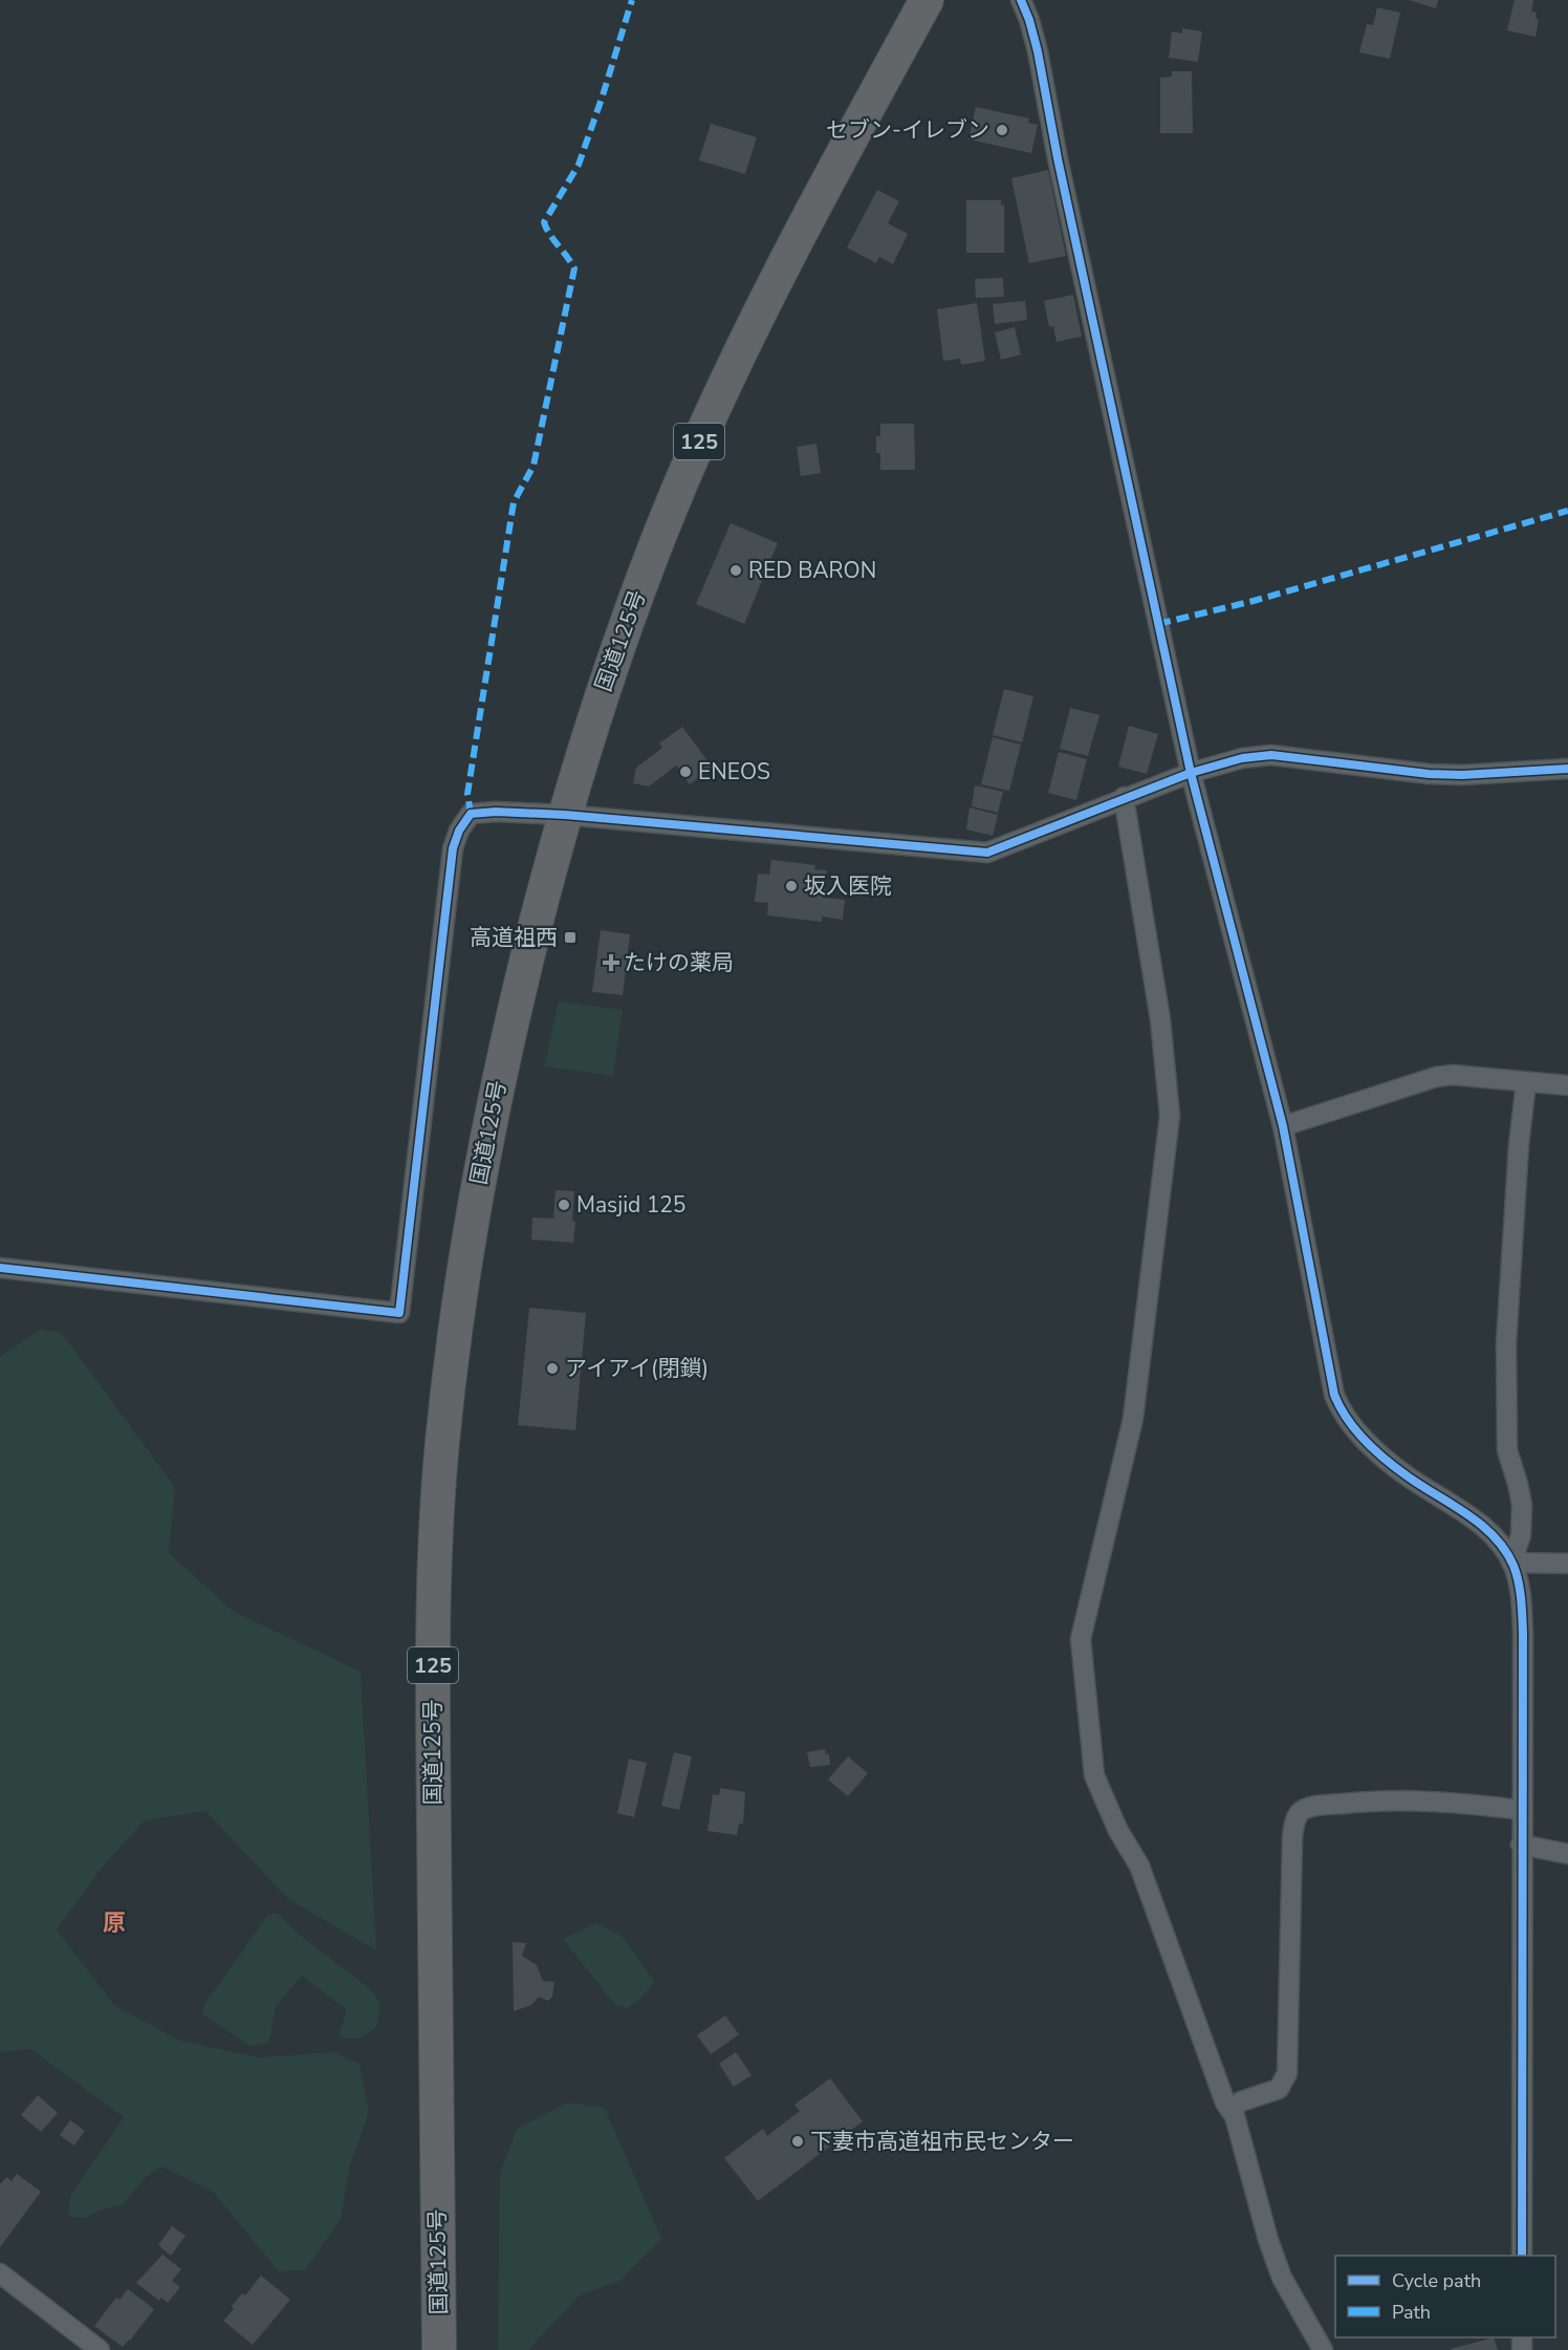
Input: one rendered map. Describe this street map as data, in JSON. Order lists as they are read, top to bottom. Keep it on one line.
{"streets":{"highway":["125","国道125号"]},"districts":["原"],"places":{"other":["セブン-イレブン","RED BARON","ENEOS","坂入医院","Masjid 125","アイアイ(閉鎖)","下妻市高道祖市民センター"],"transit":["高道祖西"],"health":["たけの薬局"]},"legend":["Cycle path","Path"]}
